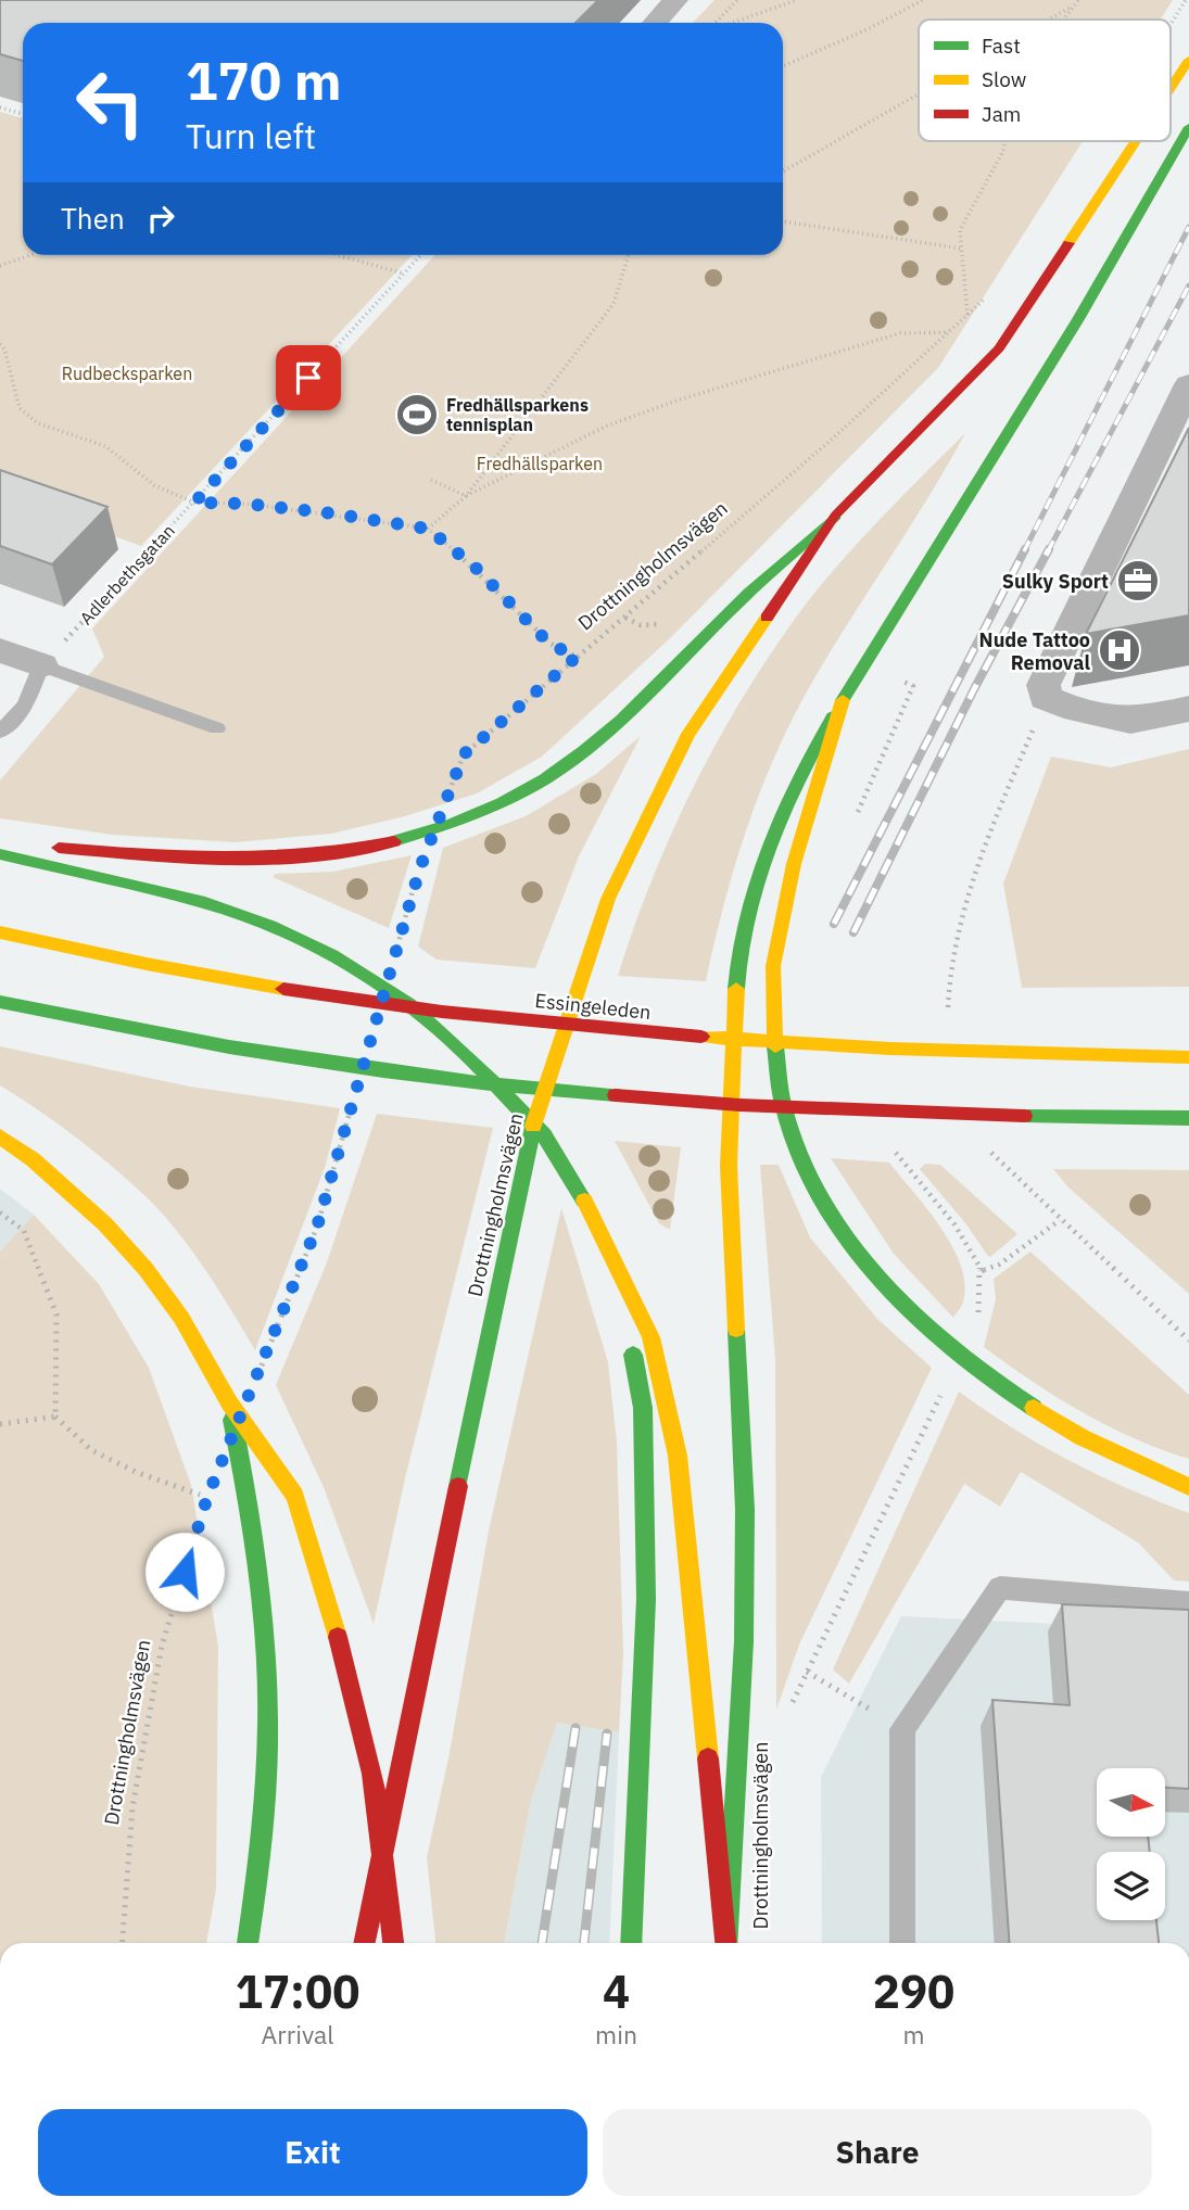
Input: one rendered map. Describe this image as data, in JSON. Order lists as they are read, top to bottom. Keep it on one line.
{"streets":{"main road":["Drottningholmsvägen","Essingeleden"],"path":["Adlerbethsgatan"]},"parks":["Rudbecksparken","Fredhällsparken"],"places":{"sports":["Fredhällsparkens tennisplan"],"office":["Sulky Sport"],"hospital":["Nude Tattoo Removal"]},"legend":["Fast","Slow","Jam"],"north":"right","page":{"turn":["170 m","Turn left"],"then":"Then","eta":["17:00","Arrival","4","min","290","m"],"buttons":["Exit","Share"]}}
